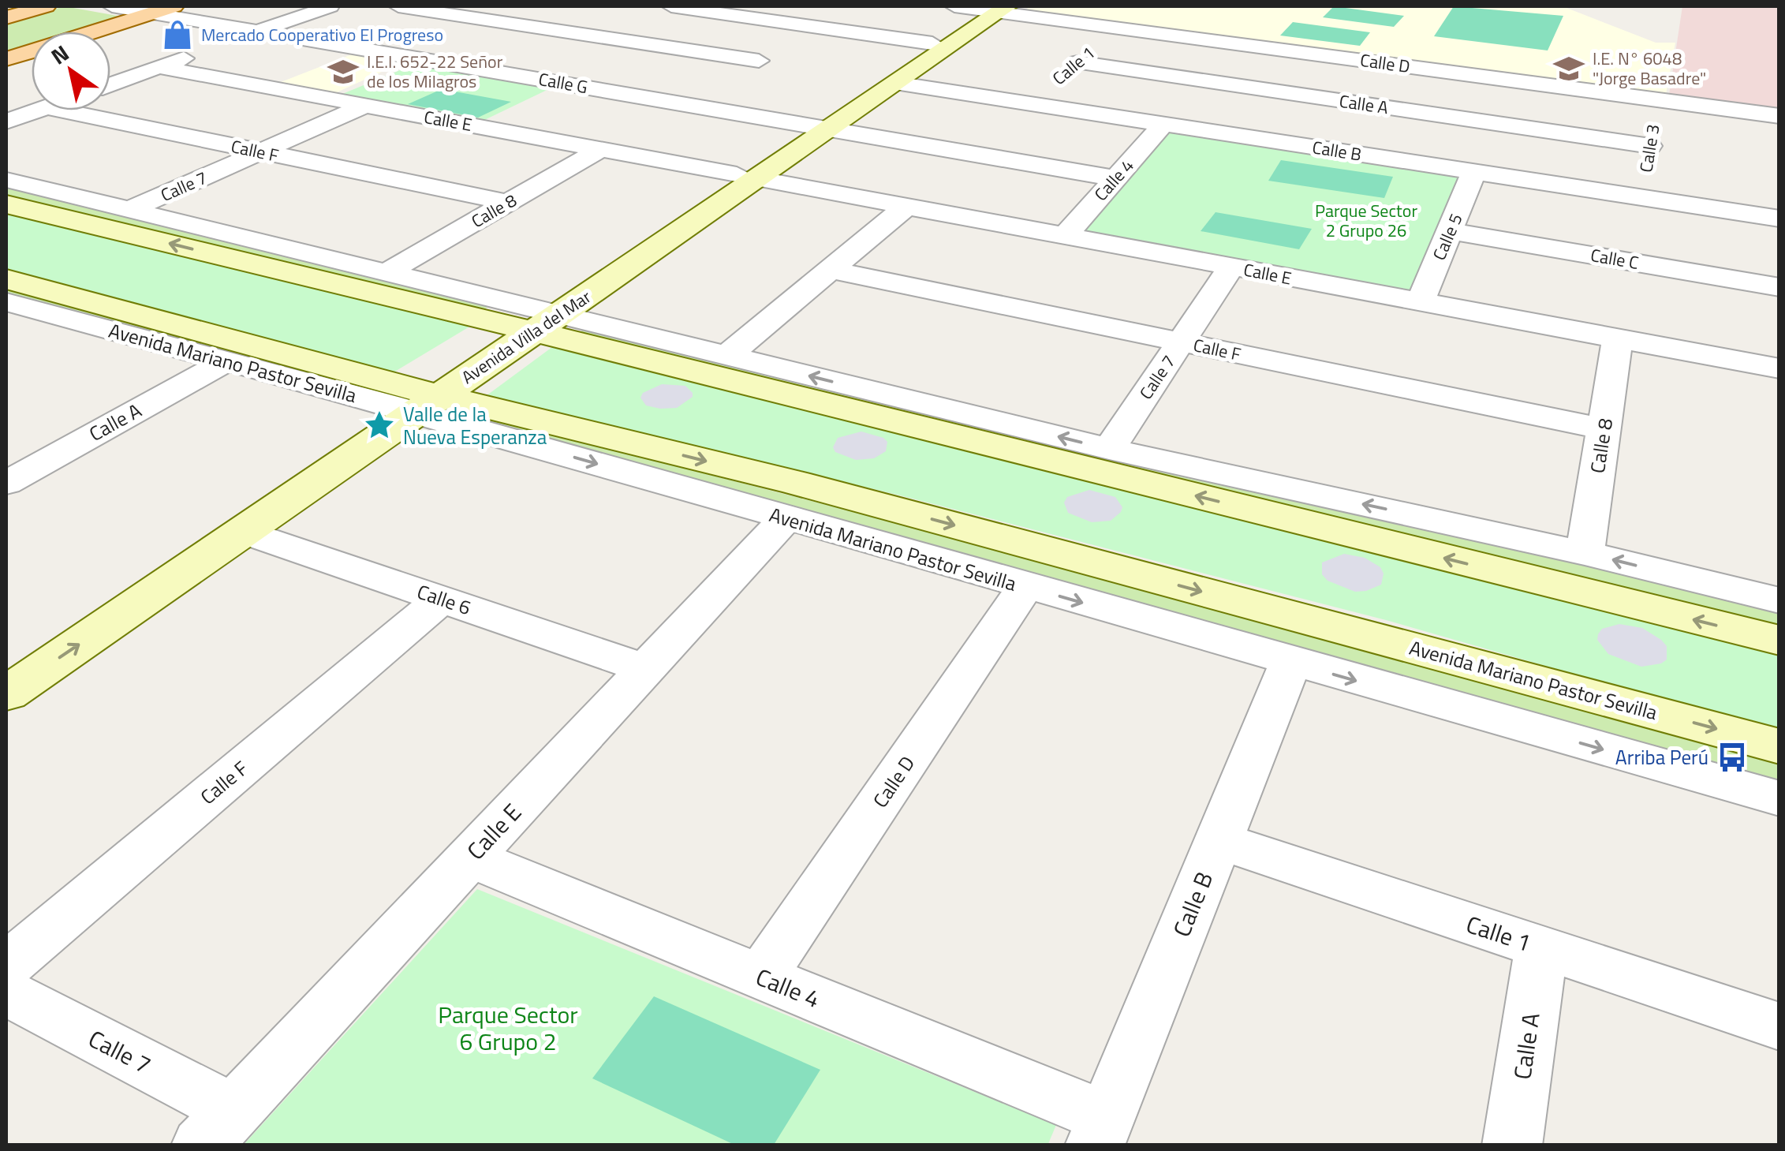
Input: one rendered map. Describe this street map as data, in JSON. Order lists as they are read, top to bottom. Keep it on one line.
{"streets":{"main road":["Avenida Villa del Mar","Avenida Mariano Pastor Sevilla"],"street":["Calle D","Calle 1","Calle G","Calle A","Calle E","Calle 3","Calle F","Calle B","Calle 4","Calle 7","Calle 8","Calle 5","Calle C","Calle 6"]},"crossings":[["Calle D","Calle 1"],["Calle D","Calle 3"],["Calle D","Calle 4"],["Calle D","Avenida Villa del Mar"],["Calle D","Avenida Mariano Pastor Sevilla"],["Calle 1","Calle A"],["Calle 1","Calle B"],["Calle G","Avenida Villa del Mar"],["Calle A","Calle 3"],["Calle A","Avenida Mariano Pastor Sevilla"],["Calle E","Calle 4"],["Calle E","Calle 7"],["Calle E","Calle 8"],["Calle E","Calle 5"],["Calle E","Avenida Villa del Mar"],["Calle E","Avenida Mariano Pastor Sevilla"],["Calle E","Calle 6"],["Calle 3","Calle B"],["Calle F","Calle 7"],["Calle F","Calle 8"],["Calle F","Calle 6"],["Calle B","Calle 4"],["Calle B","Calle 5"],["Calle B","Avenida Villa del Mar"],["Calle B","Avenida Mariano Pastor Sevilla"],["Calle 5","Calle C"],["Avenida Villa del Mar","Avenida Mariano Pastor Sevilla"],["Avenida Villa del Mar","Calle 6"]],"parks":["Parque Sector 2 Grupo 26","Parque Sector 6 Grupo 2"],"places":{"shop":["Mercado Cooperativo El Progreso"],"school or university":["I.E. N° 6048 \"Jorge Basadre\"","I.E.I. 652-22 Señor de los Milagros"],"place":["Valle de la Nueva Esperanza"],"bus stop":["Arriba Perú"]},"north":"top left"}
